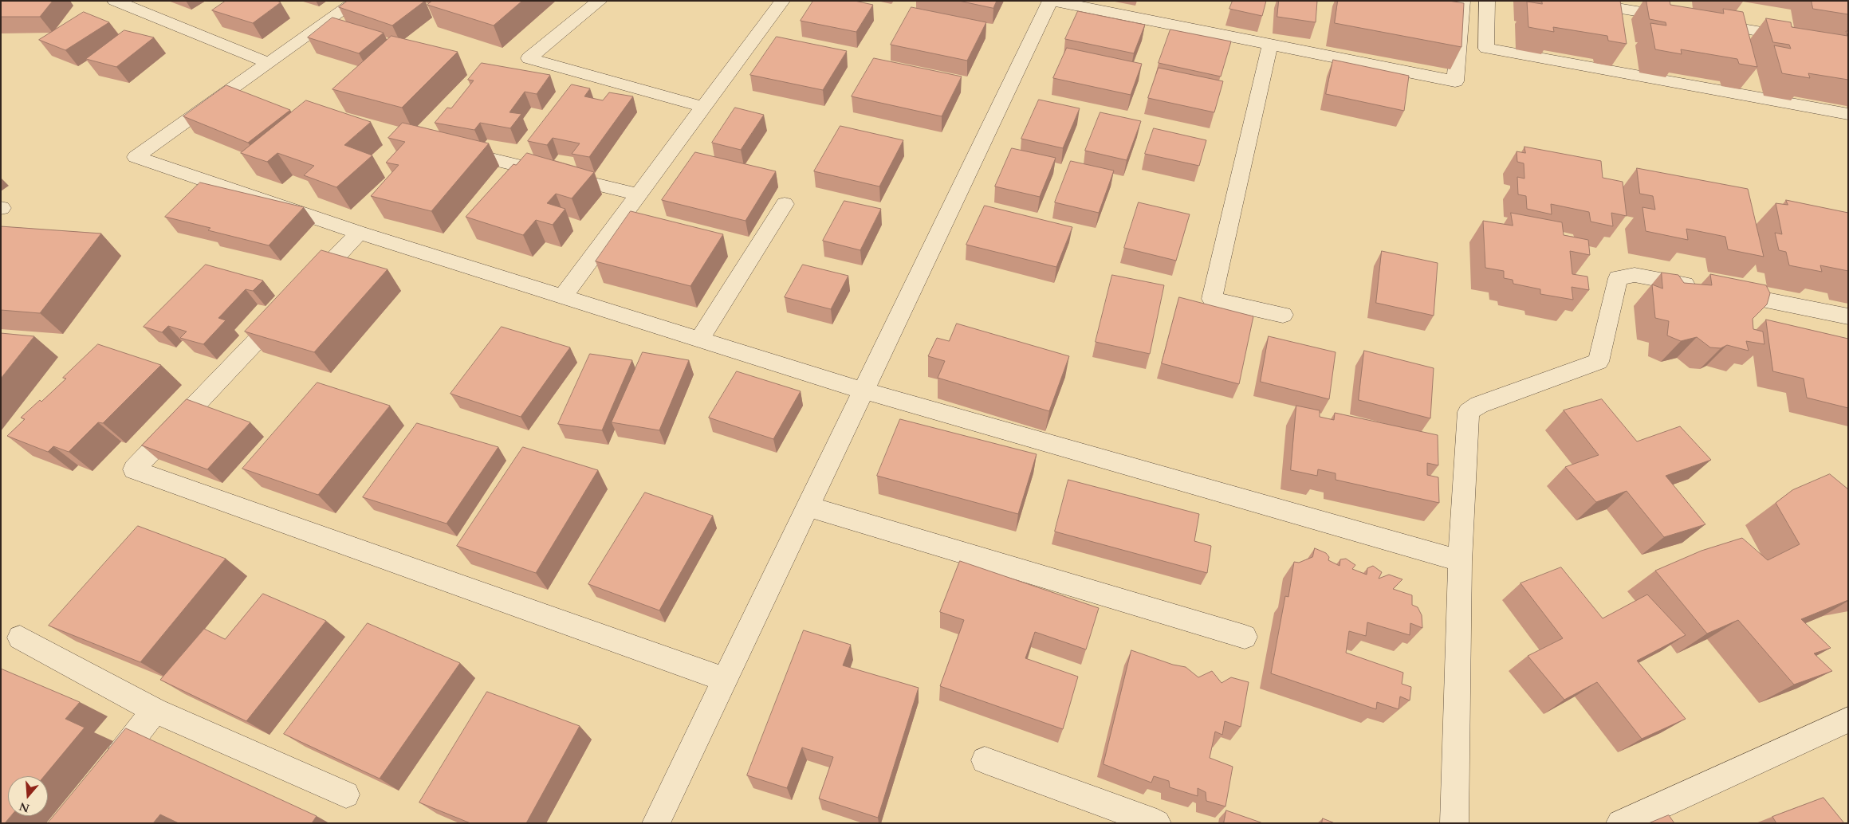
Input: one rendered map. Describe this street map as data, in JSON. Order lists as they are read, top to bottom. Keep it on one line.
{"north":"bottom"}
